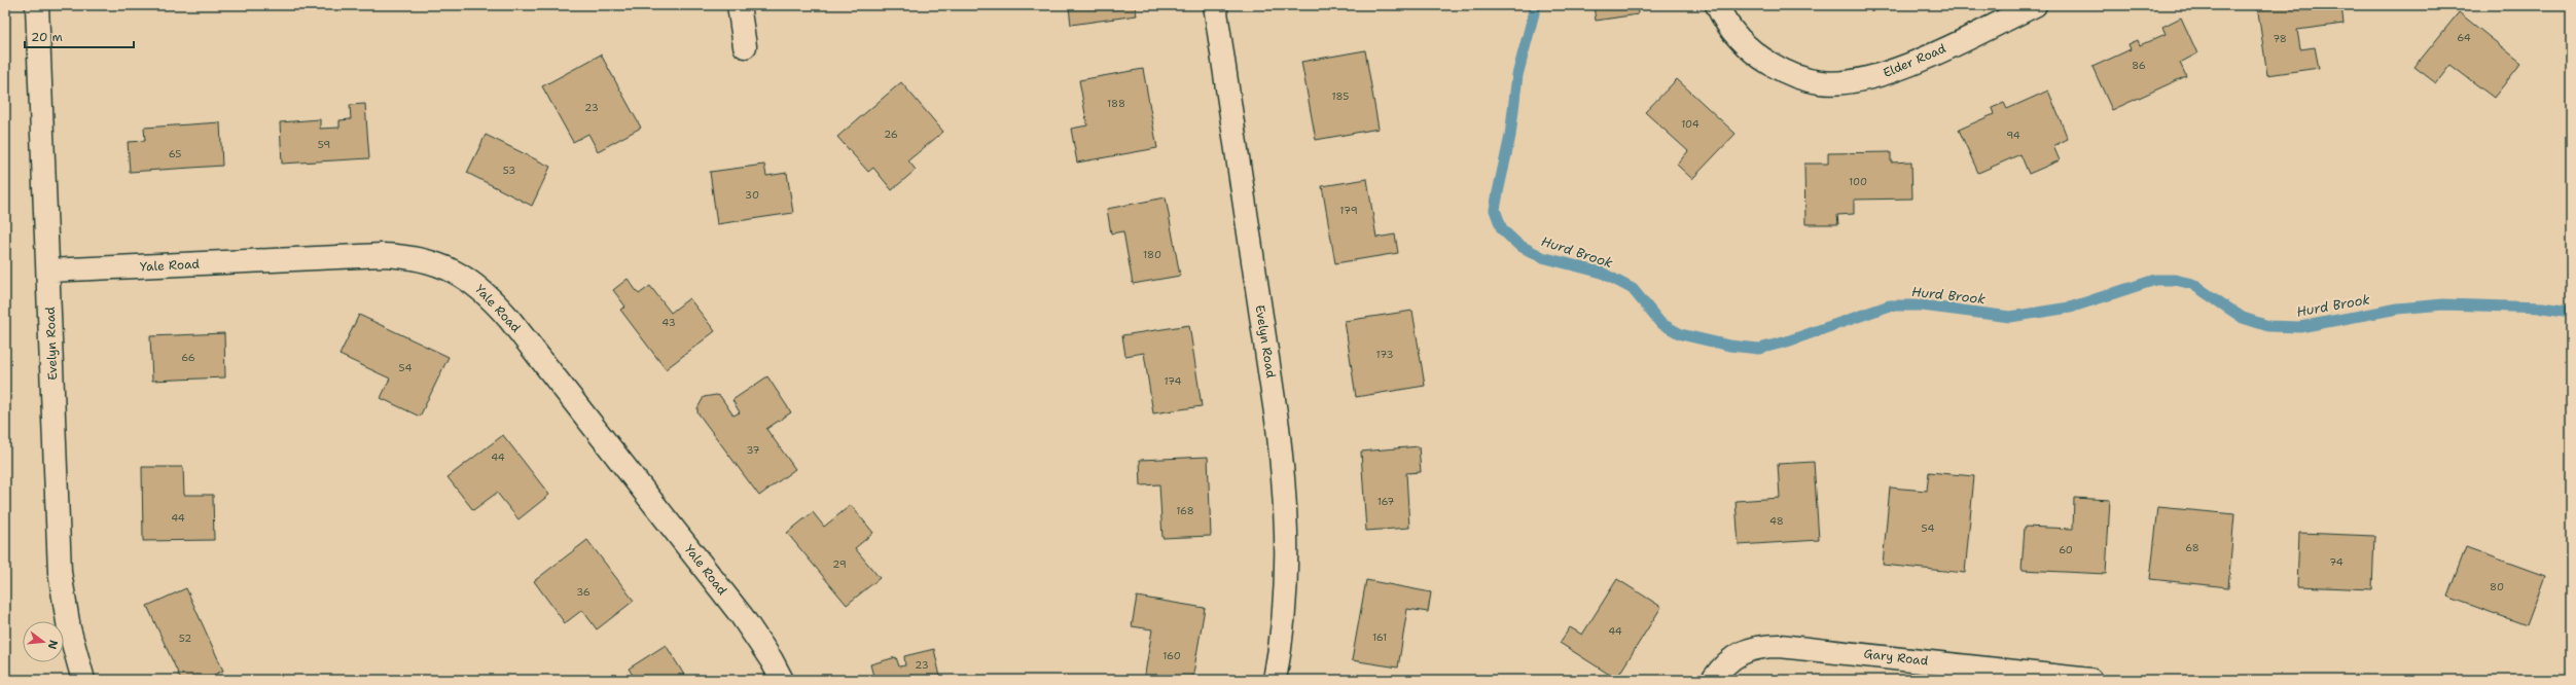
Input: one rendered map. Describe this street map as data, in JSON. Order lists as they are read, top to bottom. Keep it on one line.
{"streets":{"street":["Elder Road","Yale Road","Evelyn Road","Gary Road"]},"crossings":[["Yale Road","Evelyn Road"]],"water":["Hurd Brook"],"house_numbers":["64","78","86","185","188","23","104","26","94","59","65","53","100","30","179","180","43","173","66","54","174","37","44","167","168","44","48","54","68","60","74","29","80","36","44","161","52","160","23"],"scale_bar":"20 m","north":"right"}
